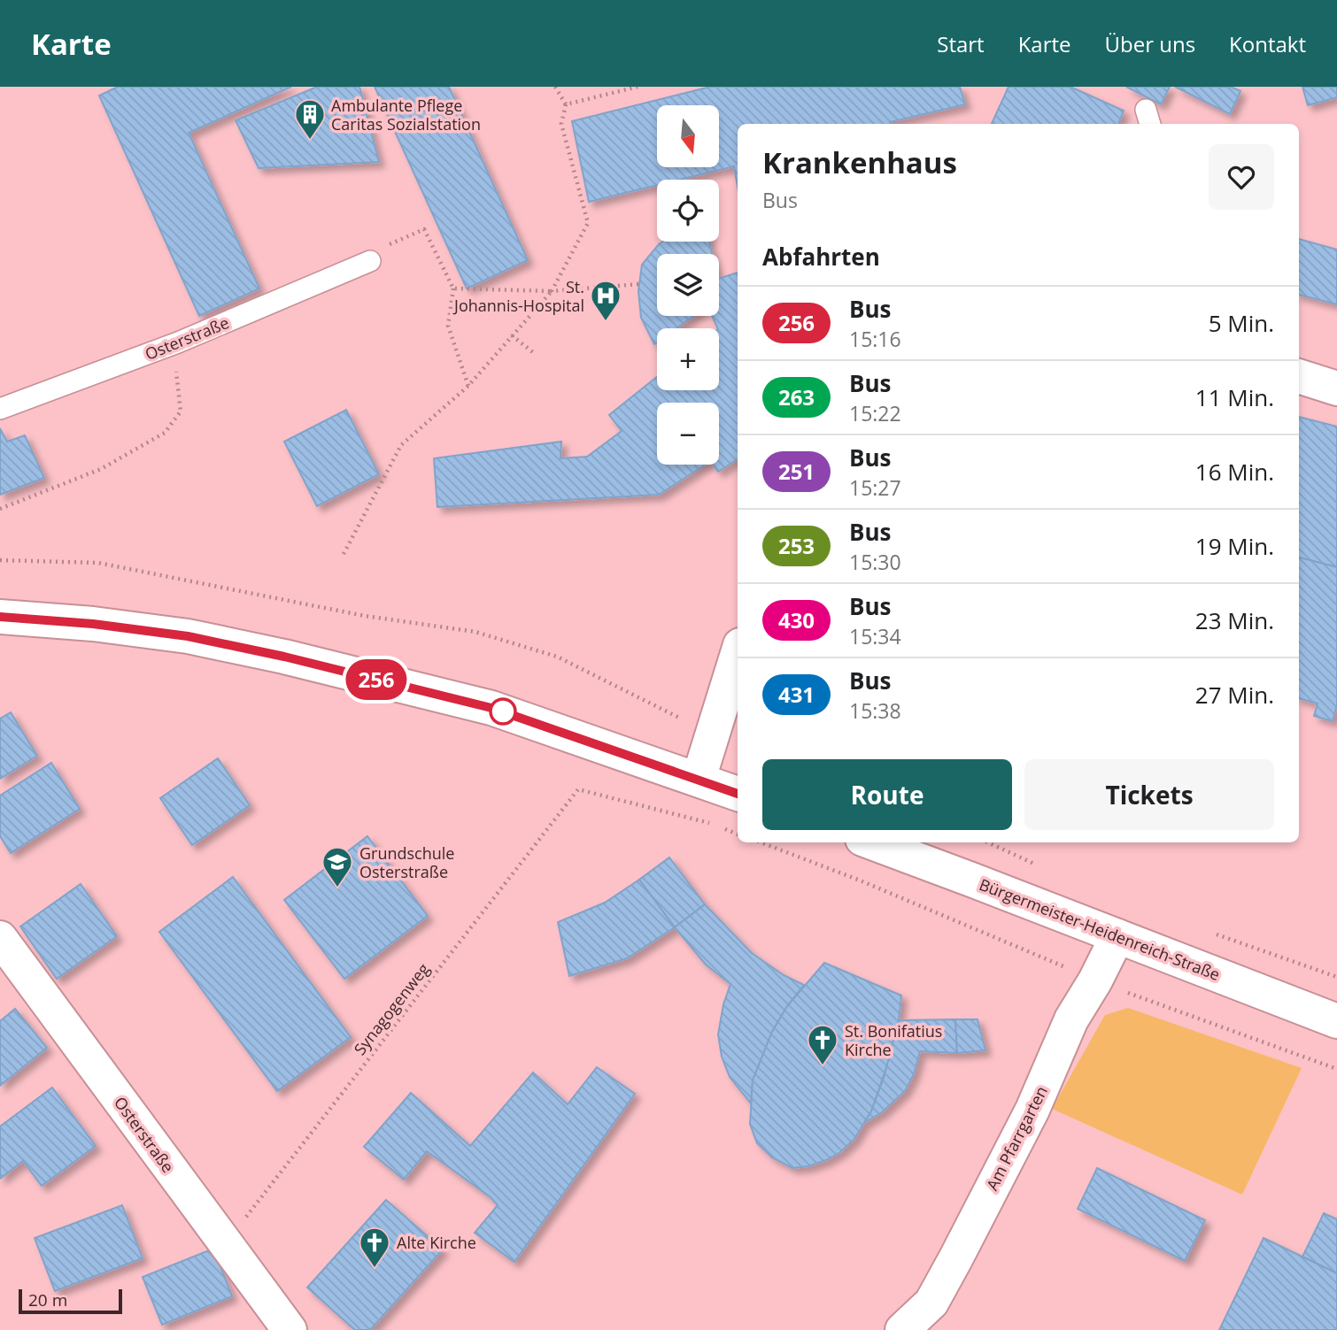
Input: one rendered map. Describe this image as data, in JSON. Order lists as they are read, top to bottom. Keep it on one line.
{"streets":{"main road":["Osterstraße","Bürgermeister-Heidenreich-Straße","Am Pfarrgarten"],"path":["Synagogenweg"]},"crossings":[["Osterstraße","Synagogenweg"],["Bürgermeister-Heidenreich-Straße","Am Pfarrgarten"]],"places":{"building":["Ambulante Pflege Caritas Sozialstation"],"hospital":["St. Johannis-Hospital"],"school or university":["Grundschule Osterstraße"],"church":["St. Bonifatius Kirche","Alte Kirche"]},"lines":["bus line 256"],"scale_bar":"20 m","north":"bottom","page":{"header":"Karte","nav":["Start","Karte","Über uns","Kontakt"],"on_map":"256","map_buttons":["+","−"],"heading":[["Krankenhaus","Bus"],"Abfahrten"],"list":[{"mark":"256","name":"Bus","note":"15:16","value":"5 Min."},{"mark":"263","name":"Bus","note":"15:22","value":"11 Min."},{"mark":"251","name":"Bus","note":"15:27","value":"16 Min."},{"mark":"253","name":"Bus","note":"15:30","value":"19 Min."},{"mark":"430","name":"Bus","note":"15:34","value":"23 Min."},{"mark":"431","name":"Bus","note":"15:38","value":"27 Min."}],"buttons":["Route","Tickets"],"scale":"20 m"}}
